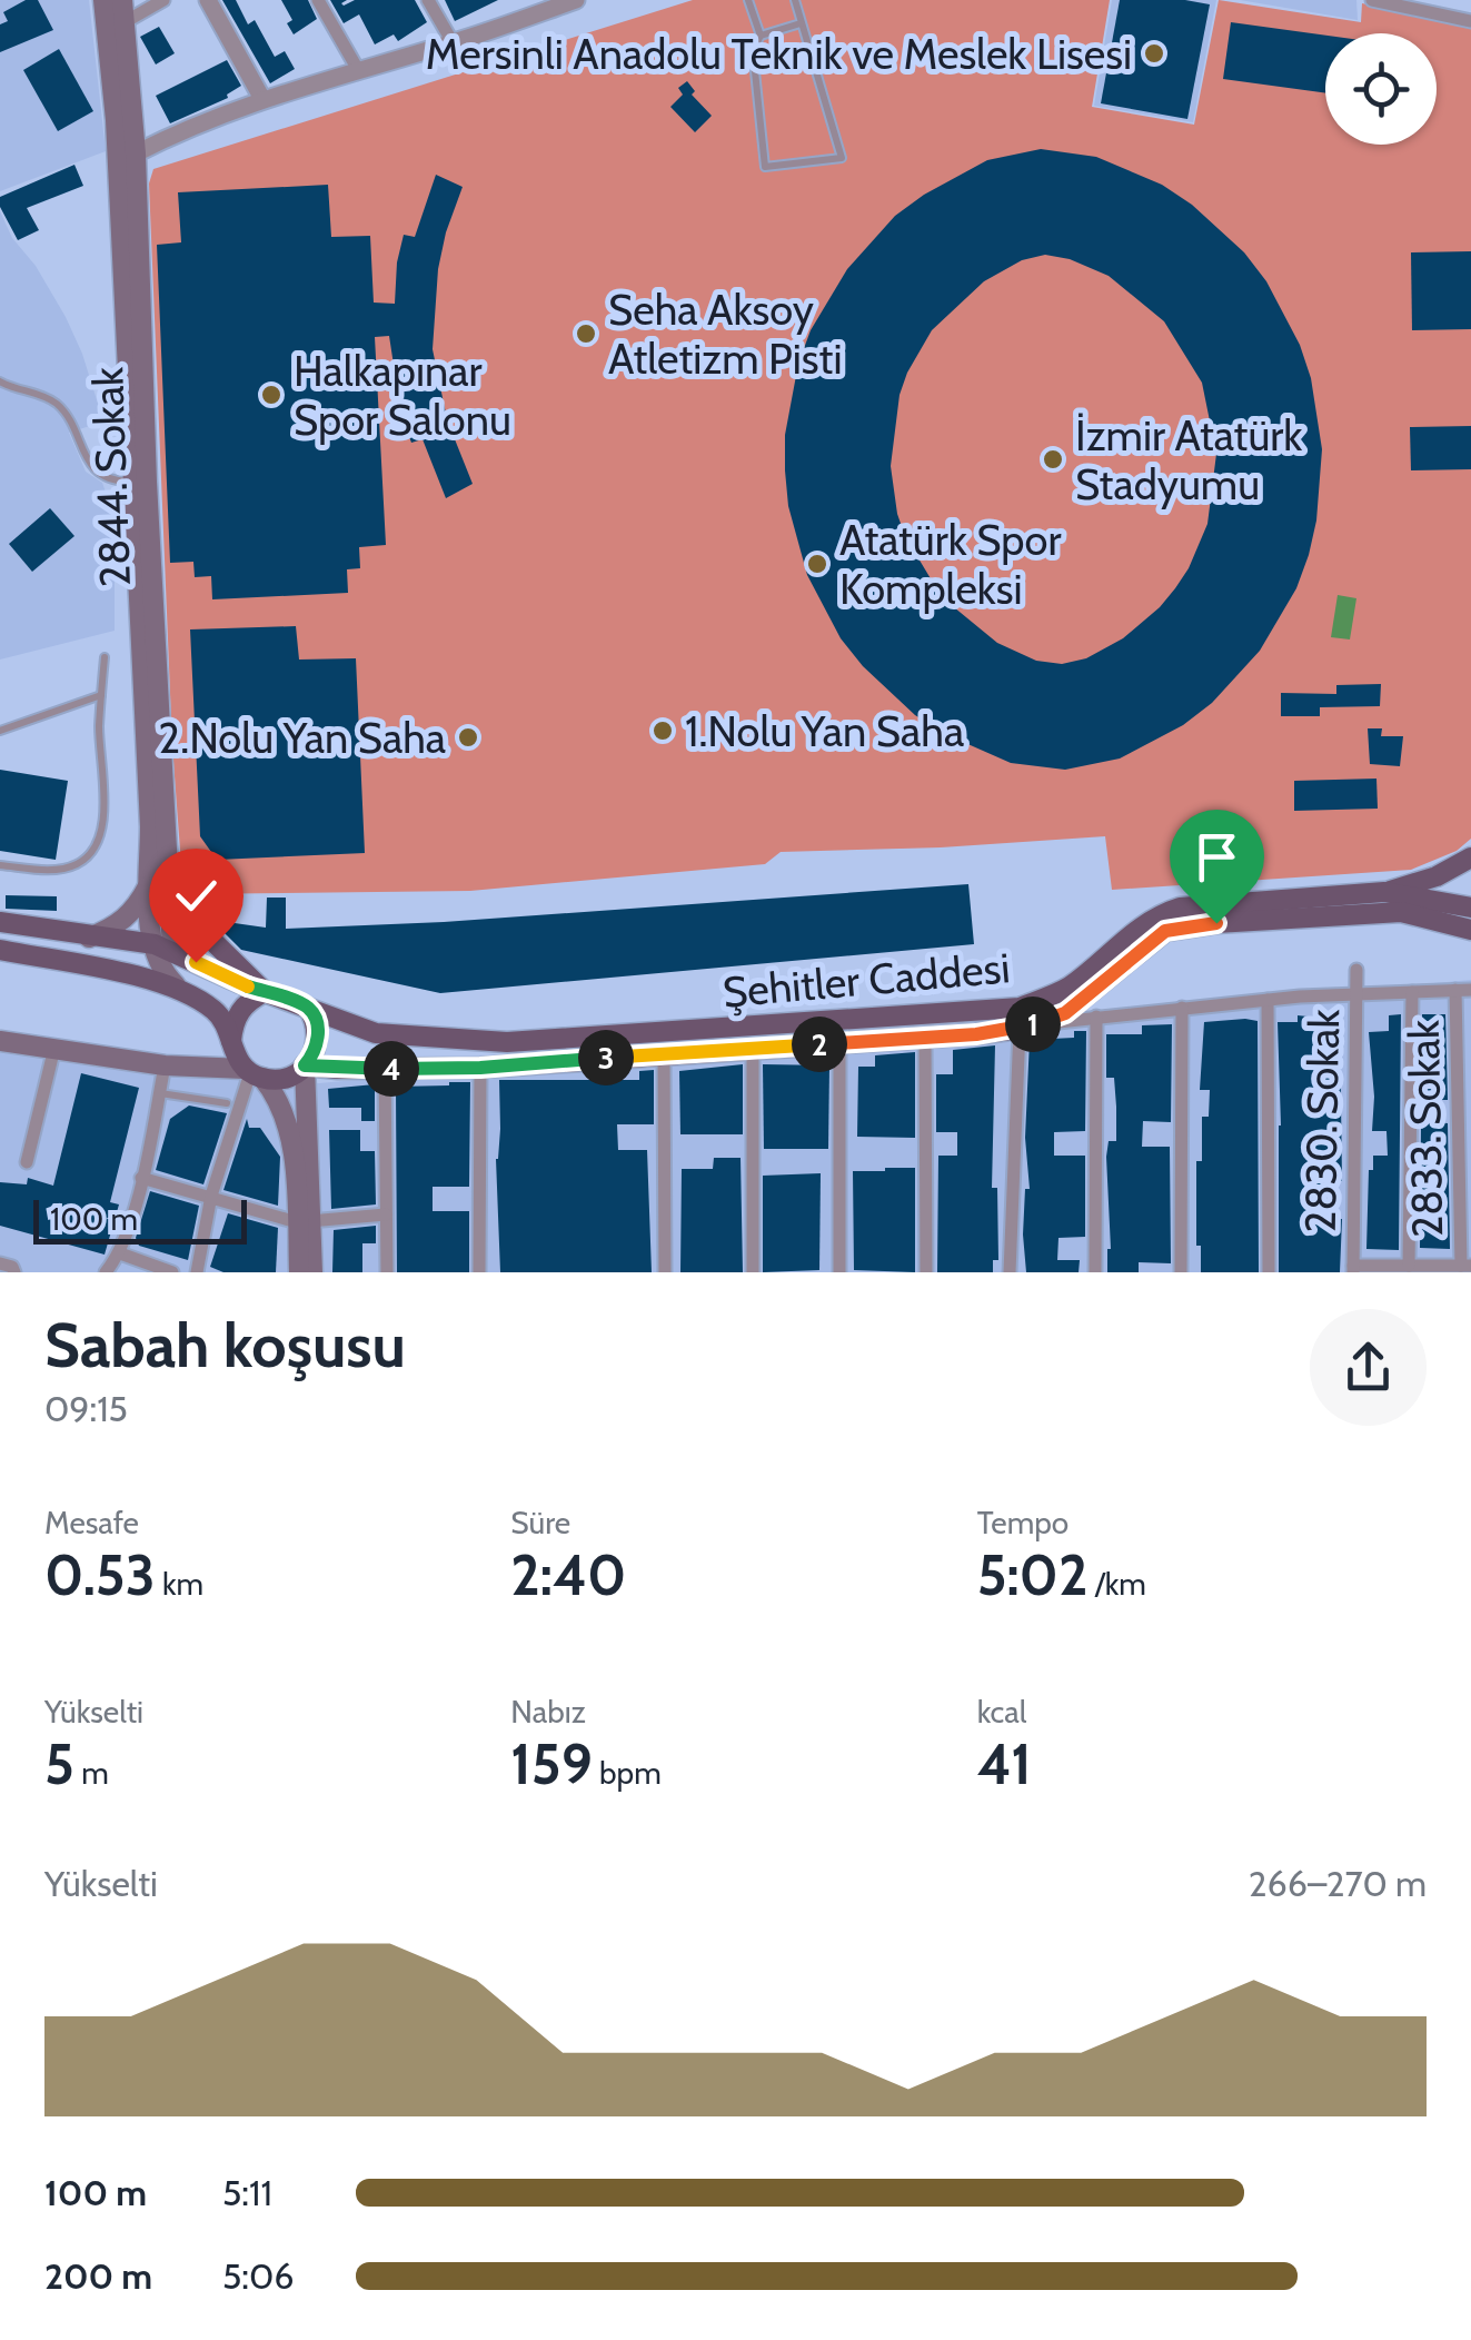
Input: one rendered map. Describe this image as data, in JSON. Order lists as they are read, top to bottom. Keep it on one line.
{"streets":{"main road":["2844. Sokak","Şehitler Caddesi"],"street":["2830. Sokak","2833. Sokak"]},"crossings":[["2844. Sokak","Şehitler Caddesi"]],"places":["Mersinli Anadolu Teknik ve Meslek Lisesi","Seha Aksoy Atletizm Pisti","Halkapınar Spor Salonu","İzmir Atatürk Stadyumu","Atatürk Spor Kompleksi","1.Nolu Yan Saha","2.Nolu Yan Saha"],"scale_bar":"100 m","page":{"pins":["1","2","3","4"],"scale":"100 m","heading":["Sabah koşusu","09:15"],"stats":[["Mesafe","0.53 km"],["Süre","2:40"],["Tempo","5:02 /km"],["Yükselti","5 m"],["Nabız","159 bpm"],["kcal","41"]],"chart":["Yükselti","266–270 m"],"list":[{"name":"100 m","note":"5:11"},{"name":"200 m","note":"5:06"}]}}
